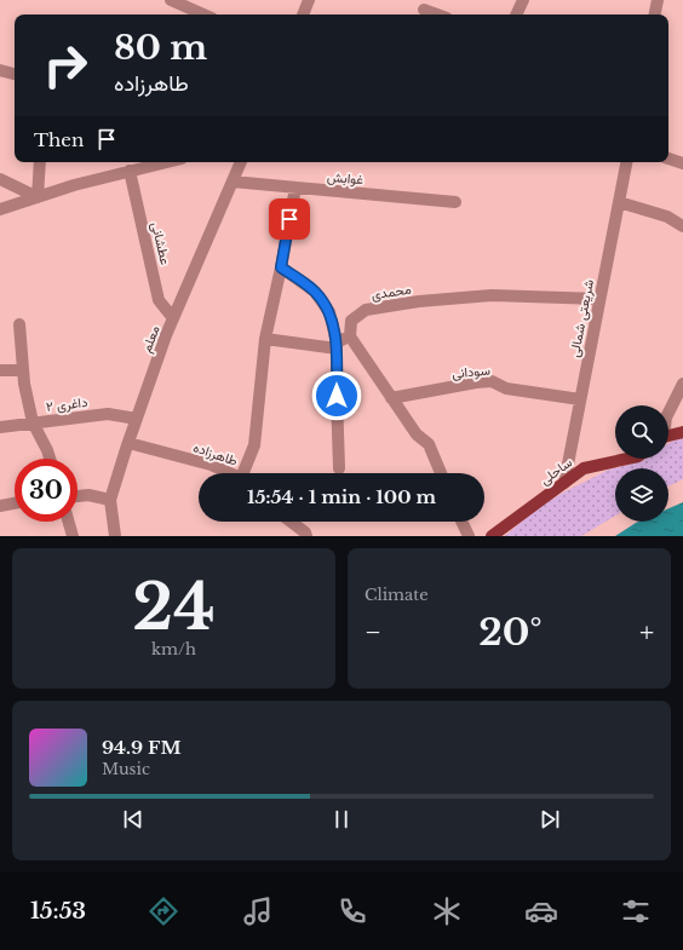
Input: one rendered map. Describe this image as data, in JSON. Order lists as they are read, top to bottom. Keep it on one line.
{"streets":{"main road":["ساحلی"],"street":["غوابش","عطشانی","محمدی","شریعتی شمالی","معلم","سودانی","داغری ۲","طاهرزاده"]},"crossings":[["غوابش","معلم"],["غوابش","طاهرزاده"],["عطشانی","معلم"],["محمدی","شریعتی شمالی"],["شریعتی شمالی","سودانی"],["شریعتی شمالی","ساحلی"],["معلم","داغری ۲"],["معلم","طاهرزاده"]],"page":{"turn":["80 m","طاهرزاده"],"then":"Then","limit":"30","trip":"15:54 · 1 min · 100 m","tile":[["24","km/h"],"Climate"],"heat":["−","20°","+"],"song":["94.9 FM","Music"],"tabs":"15:53"}}
